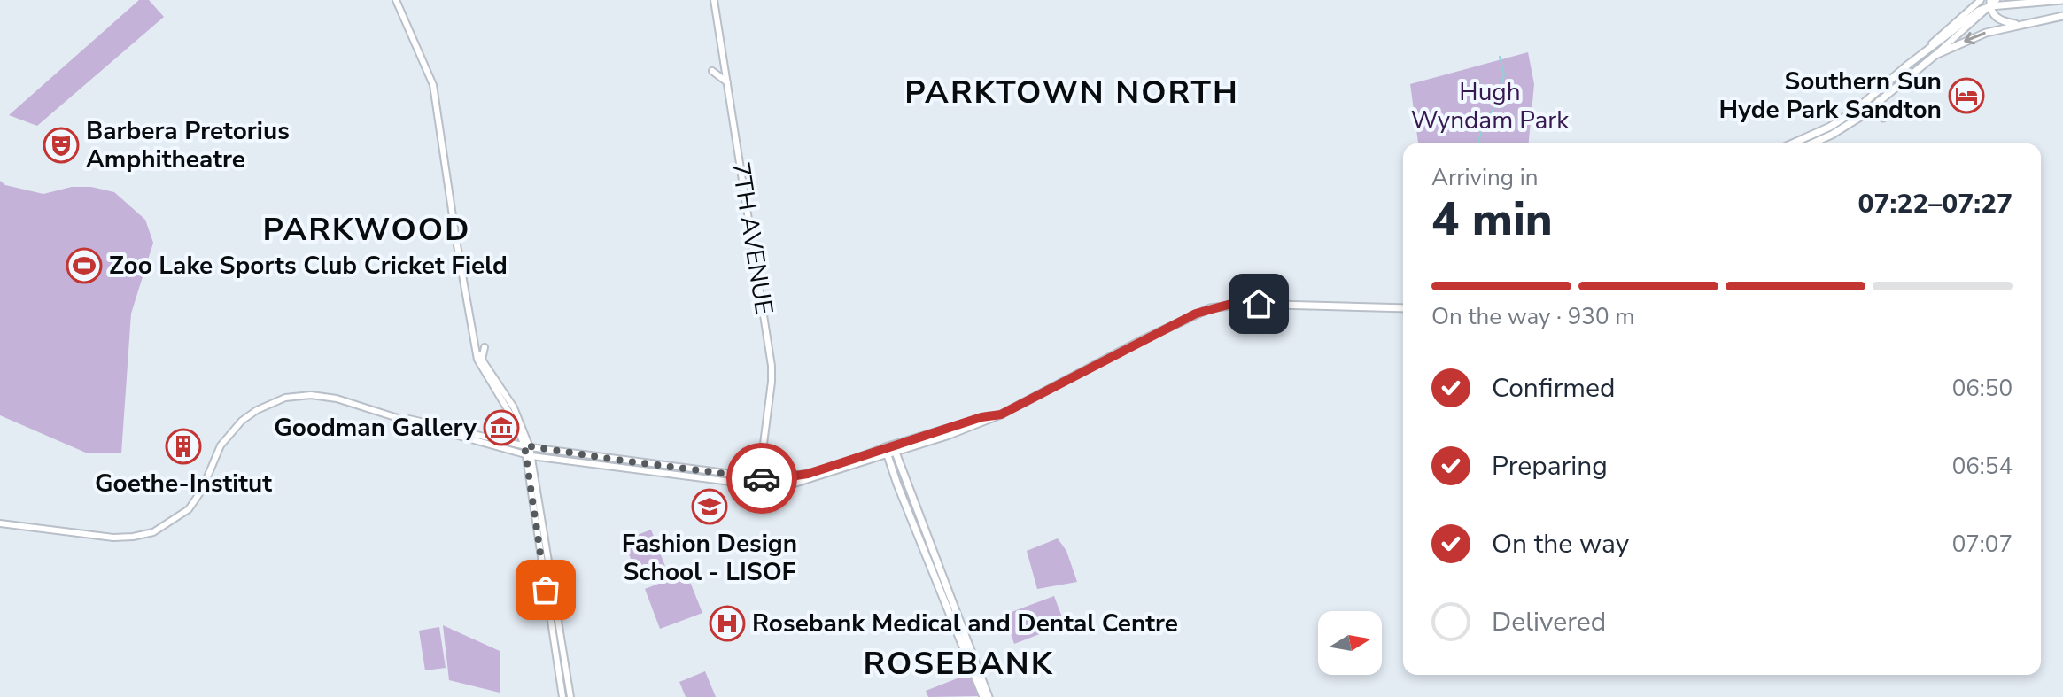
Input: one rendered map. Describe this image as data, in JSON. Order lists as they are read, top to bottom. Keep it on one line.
{"streets":{"main road":["7TH AVENUE"]},"districts":["PARKTOWN NORTH","PARKWOOD","ROSEBANK"],"parks":["Hugh Wyndam Park"],"places":{"hotel":["Southern Sun Hyde Park Sandton"],"theatre":["Barbera Pretorius Amphitheatre"],"sports":["Zoo Lake Sports Club Cricket Field"],"museum":["Goodman Gallery"],"building":["Goethe-Institut"],"school or university":["Fashion Design School - LISOF"],"hospital":["Rosebank Medical and Dental Centre"]},"north":"right","page":{"heading":["4 min","Arriving in","07:22–07:27"],"bar":"On the way · 930 m","list":[["Confirmed","06:50"],["Preparing","06:54"],["On the way","07:07"],"Delivered"]}}
